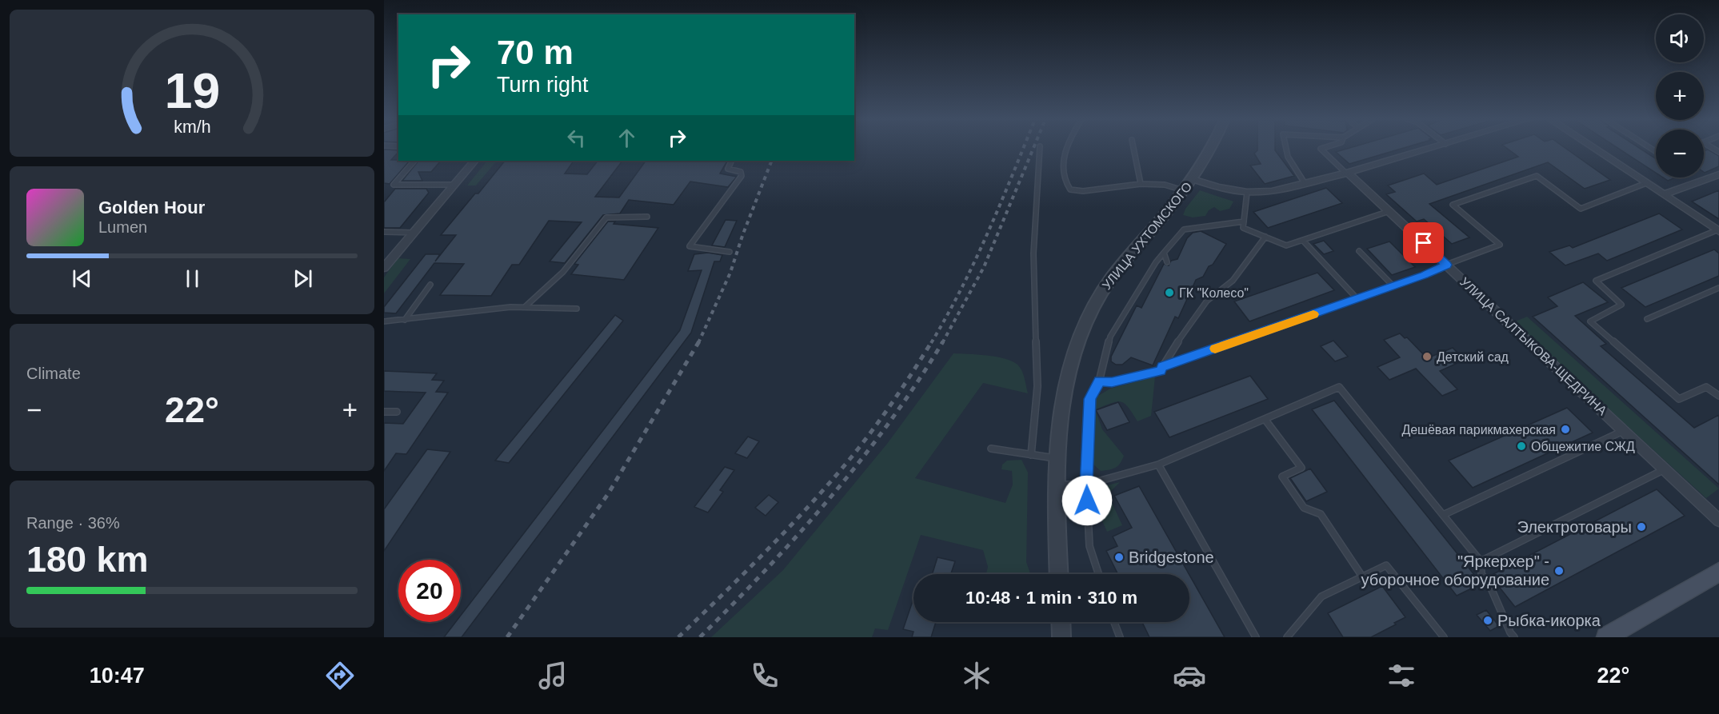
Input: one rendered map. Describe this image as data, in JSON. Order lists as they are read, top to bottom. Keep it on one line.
{"streets":{"street":["УЛИЦА УХТОМСКОГО","УЛИЦА САЛТЫКОВА-ЩЕДРИНА"]},"places":["ГК \"Колесо\"","Детский сад","Дешёвая парикмахерская","Общежитие СЖД","Электротовары","Bridgestone","\"Яркерхер\" - уборочное оборудование","Рыбка-икорка"],"page":{"map_buttons":["+","−"],"turn":["70 m","Turn right"],"song":["Golden Hour","Lumen"],"tile":["Climate",["Range · 36%","180 km"]],"heat":["−","22°","+"],"limit":"20","trip":"10:48 · 1 min · 310 m","tabs":["10:47","22°"],"gauge":["19","km/h"]}}
